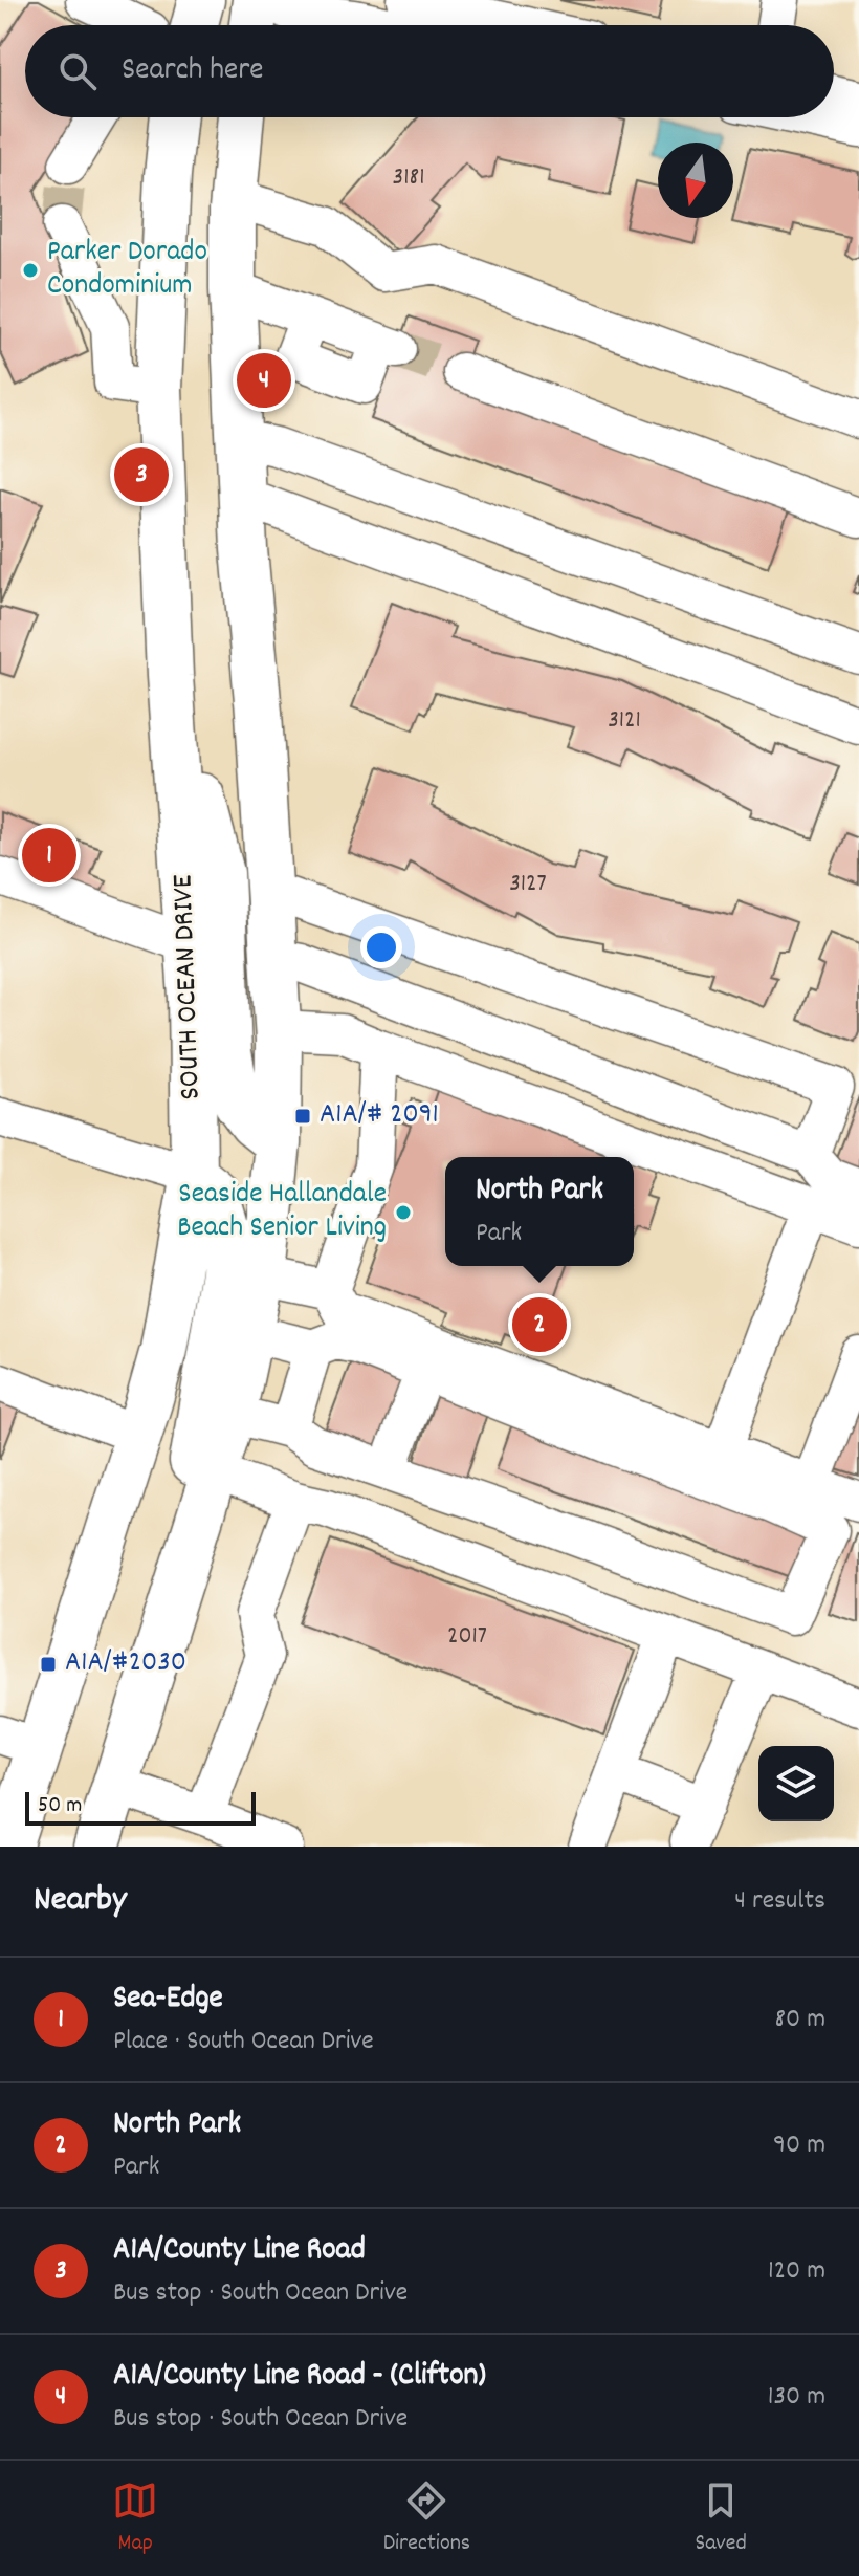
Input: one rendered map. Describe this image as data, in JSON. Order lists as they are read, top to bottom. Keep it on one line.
{"streets":{"main road":["SOUTH OCEAN DRIVE"]},"places":{"other":["Parker Dorado Condominium","Seaside Hallandale Beach Senior Living"],"transit":["A1A/# 2091","A1A/#2030"]},"house_numbers":["3181","3121","3127","2017"],"scale_bar":"50 m","north":"bottom","page":{"search":"Search here","pins":["4","3","1","2"],"popup":["North Park","Park"],"scale":"50 m","heading":["Nearby","4 results"],"list":[{"mark":"1","name":"Sea-Edge","note":"Place · South Ocean Drive","value":"80 m"},{"mark":"2","name":"North Park","note":"Park","value":"90 m"},{"mark":"3","name":"A1A/County Line Road","note":"Bus stop · South Ocean Drive","value":"120 m"},{"mark":"4","name":"A1A/County Line Road - (Clifton)","note":"Bus stop · South Ocean Drive","value":"130 m"}],"nav":["Map","Directions","Saved"]}}
